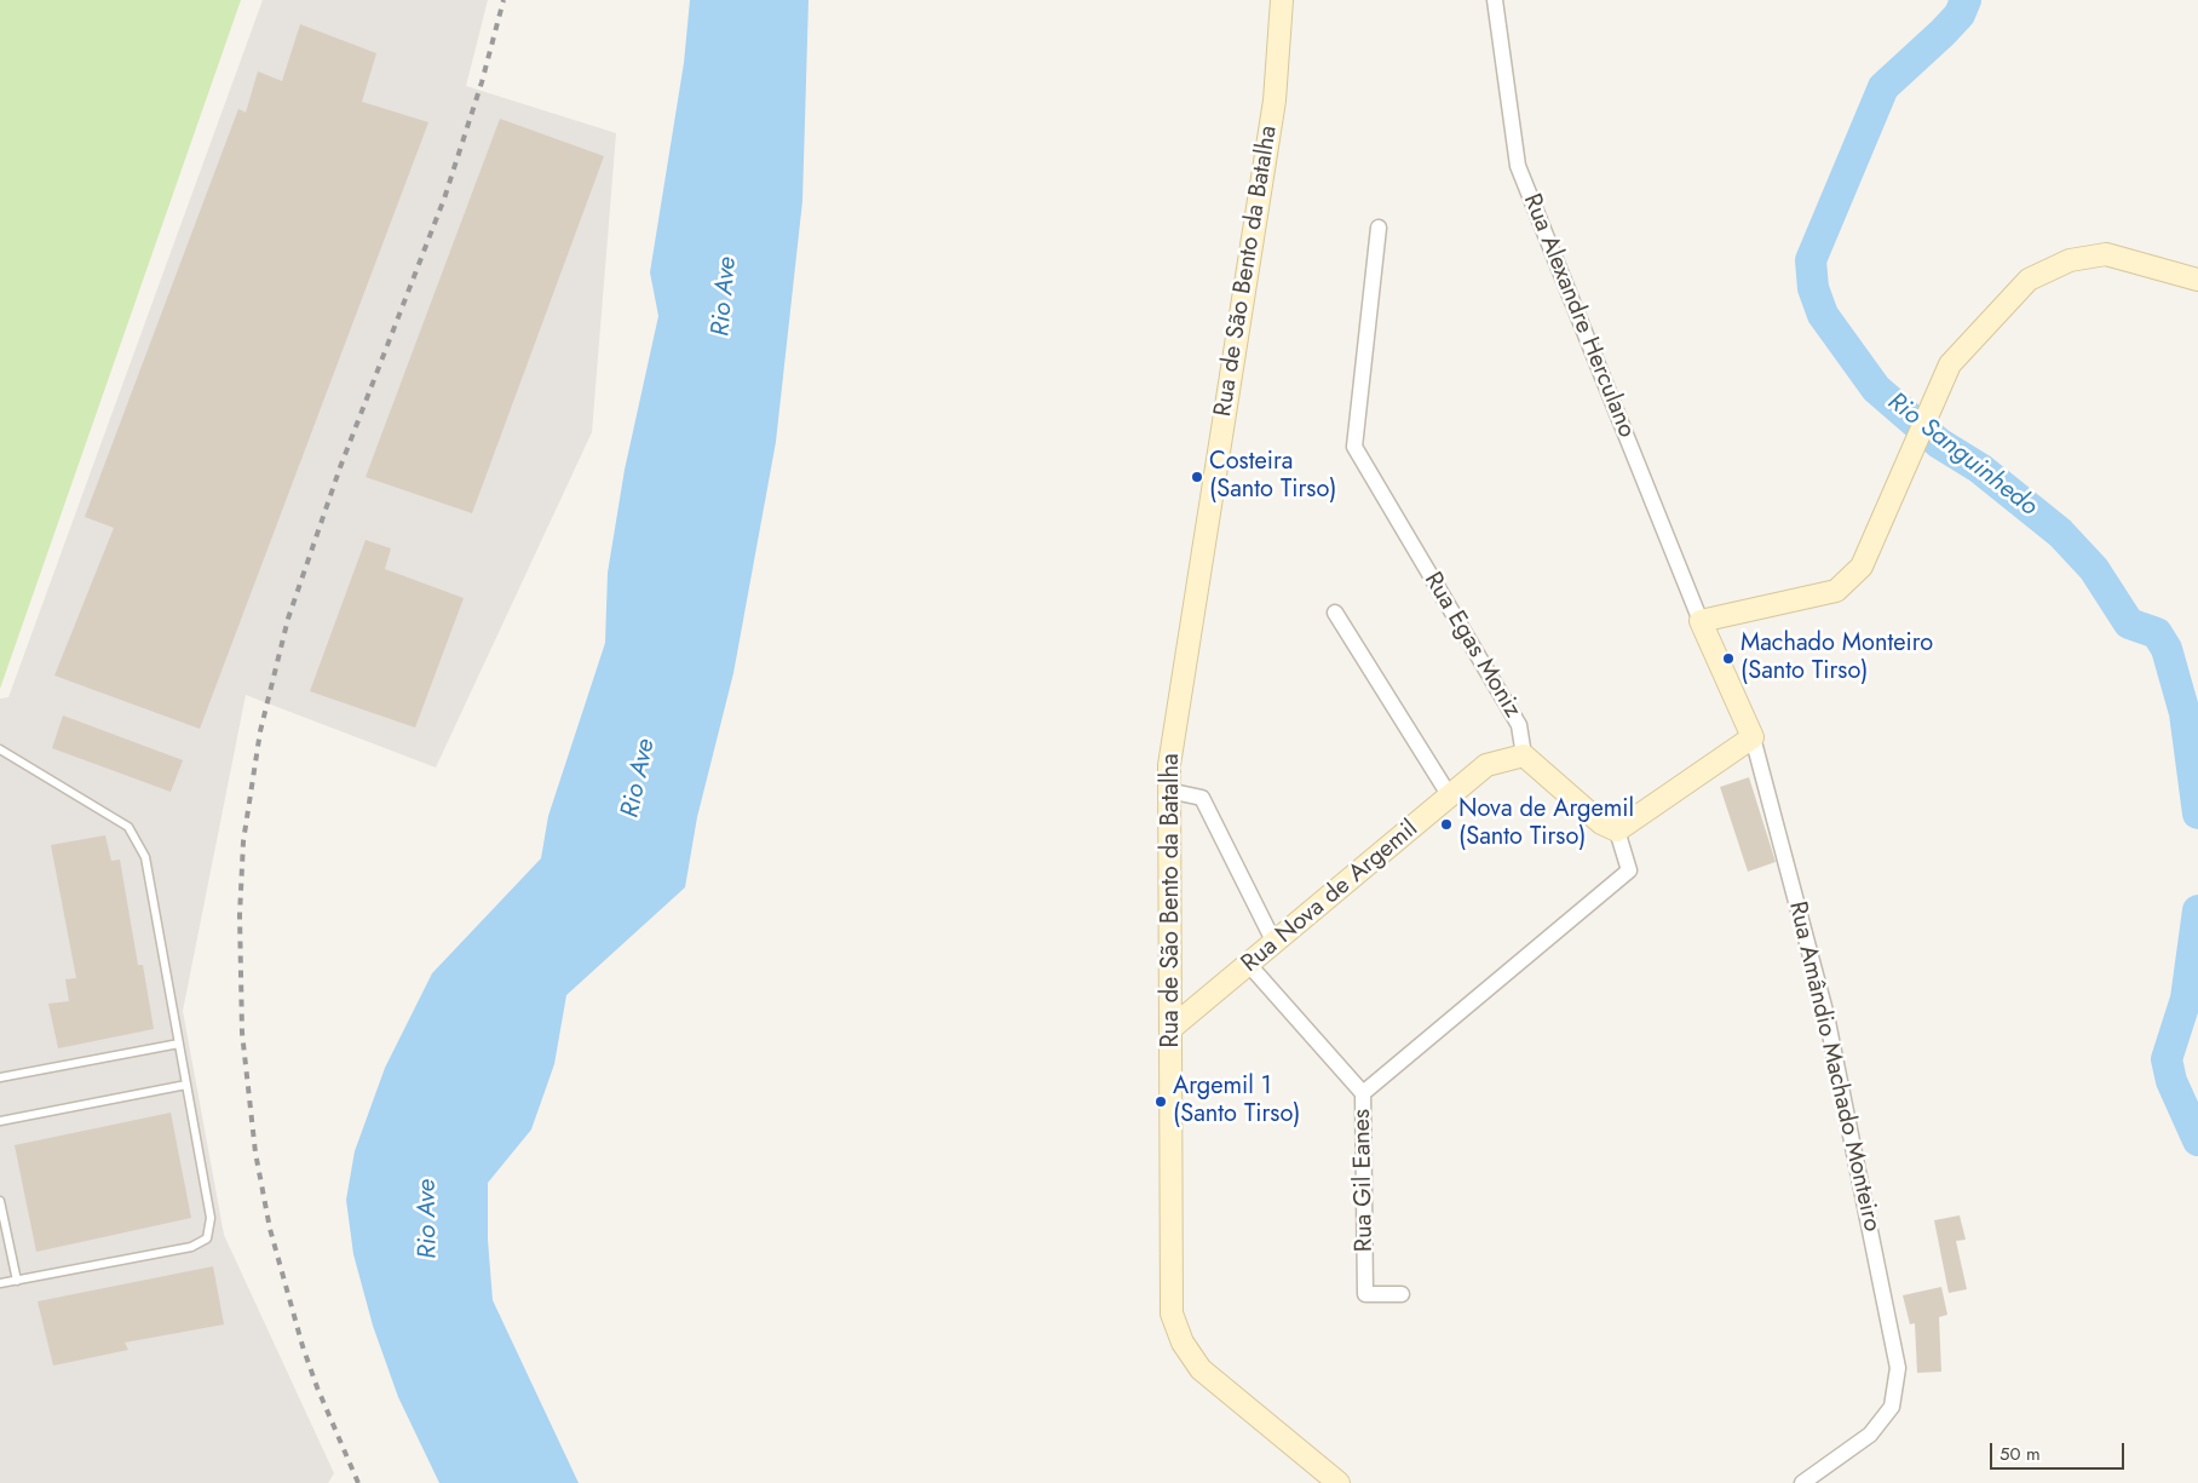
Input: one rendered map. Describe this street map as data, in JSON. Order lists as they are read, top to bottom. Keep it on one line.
{"streets":{"street":["Rua de São Bento da Batalha","Rua Alexandre Herculano","Rua Egas Moniz","Rua Nova de Argemil","Rua Amândio Machado Monteiro","Rua Gil Eanes"]},"crossings":[["Rua de São Bento da Batalha","Rua Nova de Argemil"],["Rua Alexandre Herculano","Rua Amândio Machado Monteiro"],["Rua Egas Moniz","Rua Nova de Argemil"],["Rua Nova de Argemil","Rua Gil Eanes"]],"water":["Rio Ave","Rio Sanguinhedo"],"places":["Costeira (Santo Tirso)","Machado Monteiro (Santo Tirso)","Nova de Argemil (Santo Tirso)","Argemil 1 (Santo Tirso)"],"scale_bar":"50 m"}
